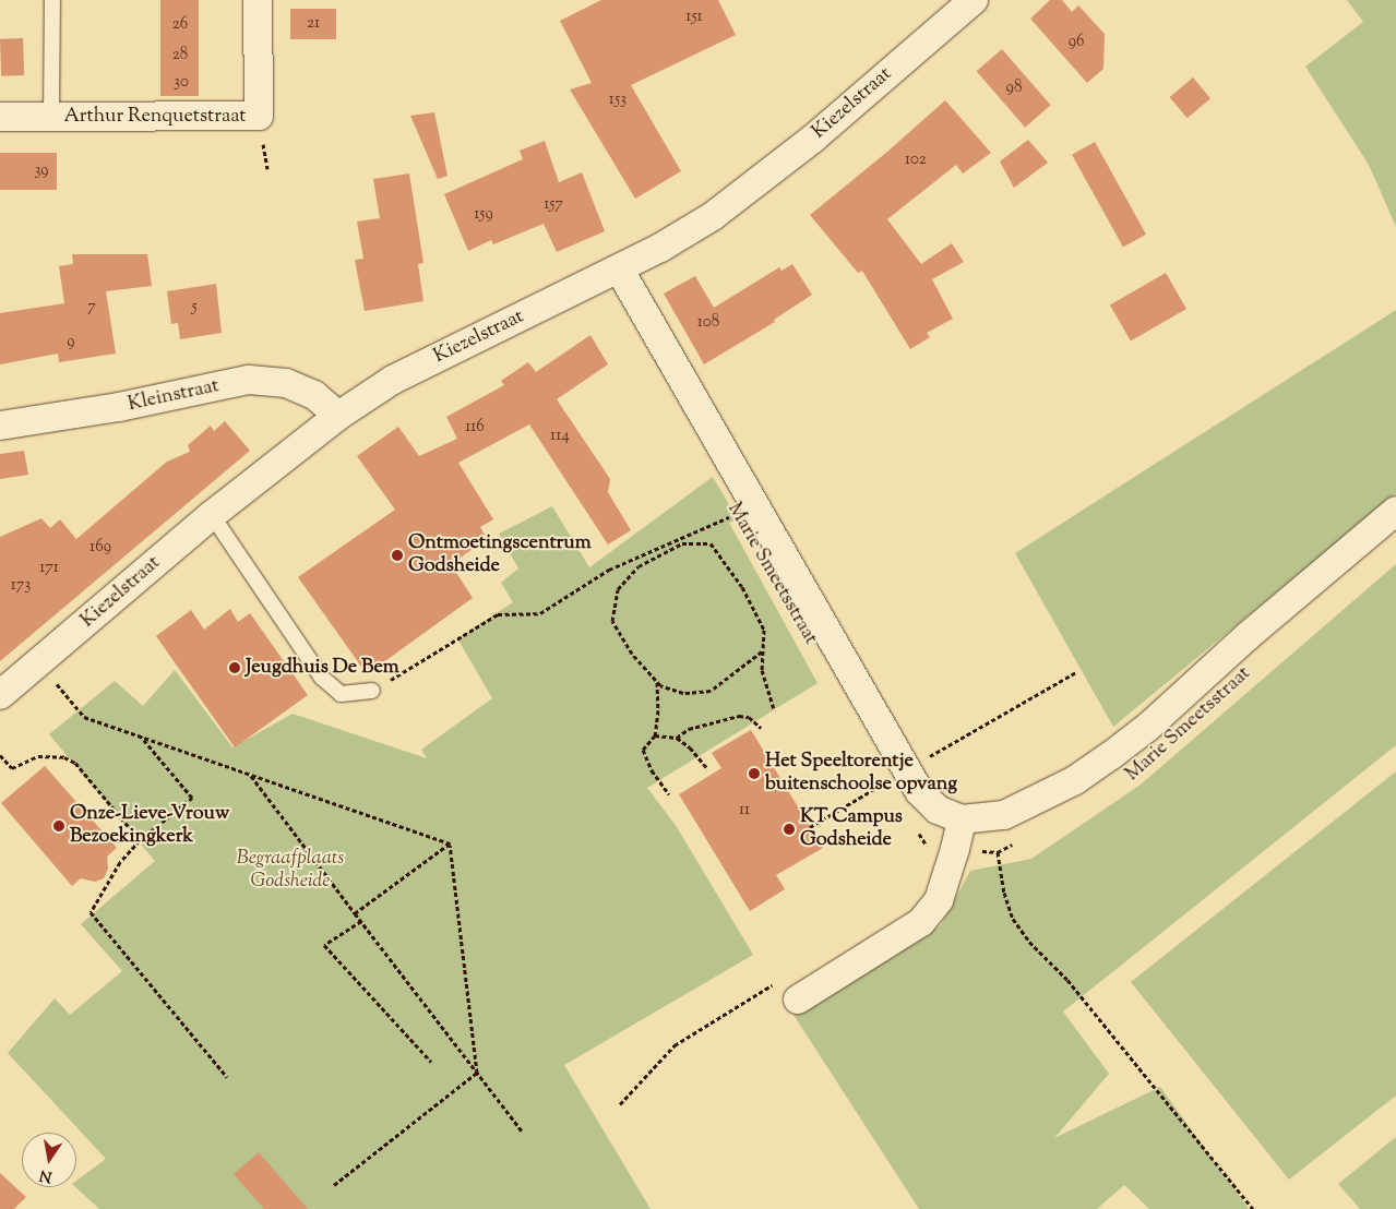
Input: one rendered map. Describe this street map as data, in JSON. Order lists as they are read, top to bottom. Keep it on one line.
{"streets":{"street":["Kiezelstraat","Arthur Renquetstraat","Kleinstraat","Marie Smeetsstraat"]},"crossings":[["Kiezelstraat","Kleinstraat"],["Kiezelstraat","Marie Smeetsstraat"]],"parks":["Begraafplaats Godsheide"],"places":["Ontmoetingscentrum Godsheide","Jeugdhuis De Bem","Het Speeltorentje buitenschoolse opvang","Onze-Lieve-Vrouw Bezoekingkerk","KT Campus Godsheide"],"house_numbers":["151","21","26","96","28","30","98","153","102","39","157","159","7","5","108","9","116","114","169","171","173","11"],"north":"bottom"}
